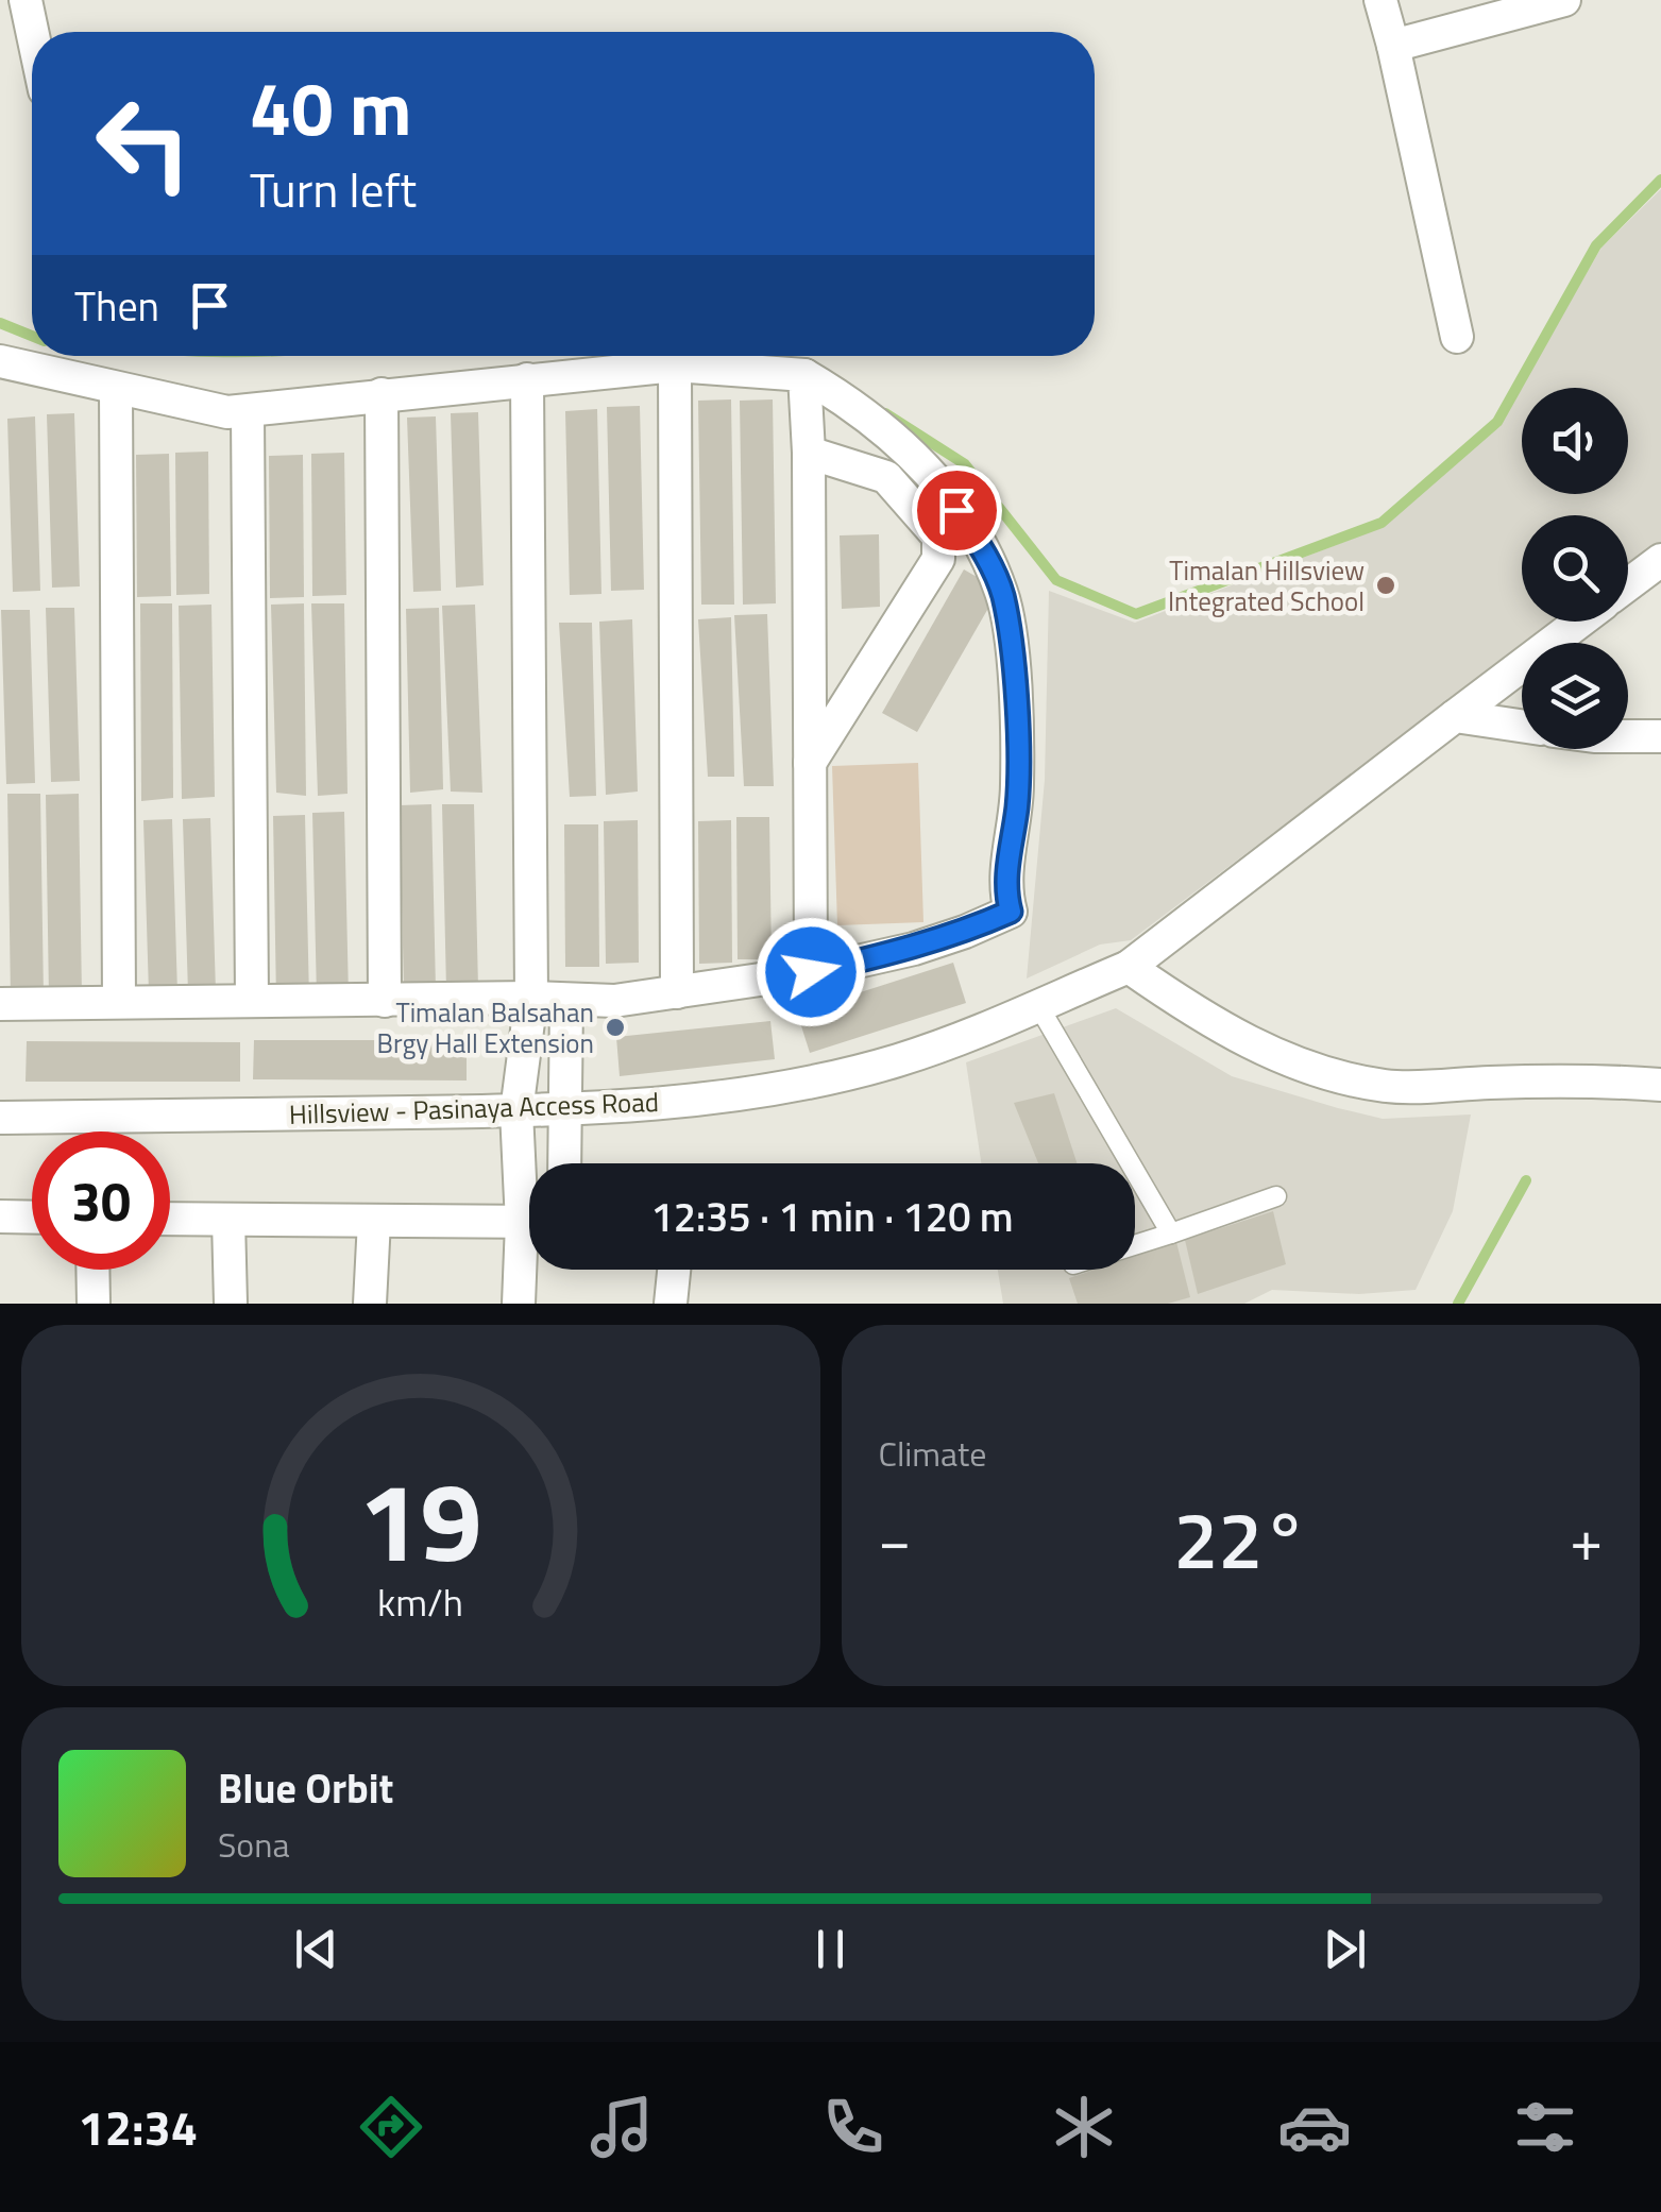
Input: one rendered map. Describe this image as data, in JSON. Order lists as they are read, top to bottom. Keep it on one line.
{"streets":{"street":["Hillsview - Pasinaya Access Road"]},"places":["Timalan Hillsview Integrated School","Timalan Balsahan Brgy Hall Extension"],"page":{"turn":["40 m","Turn left"],"then":"Then","limit":"30","trip":"12:35 · 1 min · 120 m","tile":"Climate","heat":["−","22°","+"],"song":["Blue Orbit","Sona"],"tabs":"12:34","gauge":["19","km/h"]}}
